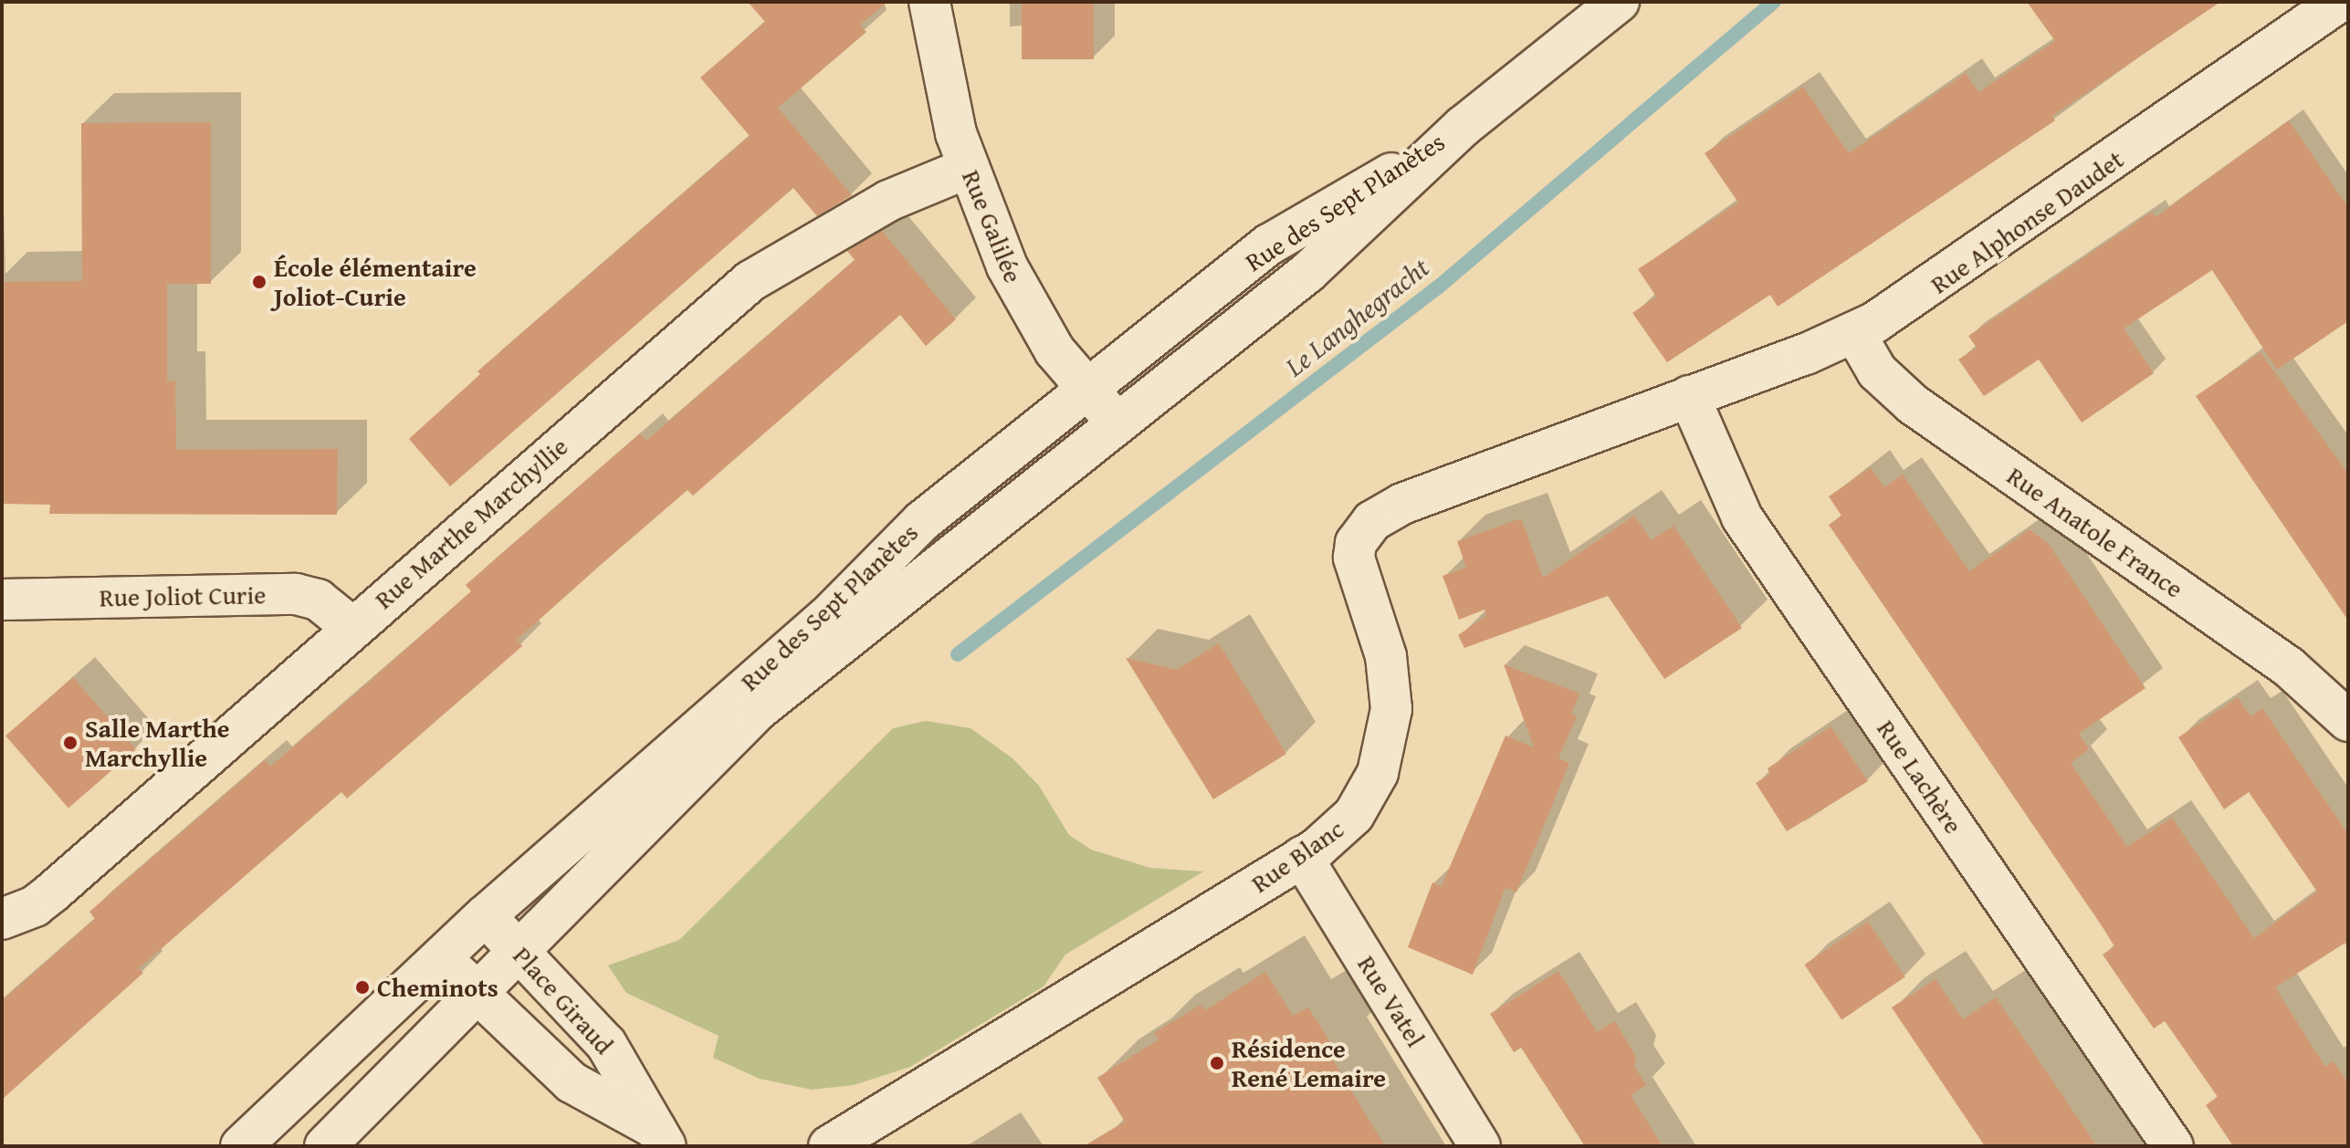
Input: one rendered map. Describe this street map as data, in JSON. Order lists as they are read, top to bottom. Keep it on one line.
{"streets":{"street":["Rue des Sept Planètes","Rue Alphonse Daudet","Rue Galilée","Rue Marthe Marchyllie","Rue Anatole France","Rue Joliot Curie","Rue Lachère","Rue Blanc","Place Giraud","Rue Vatel"]},"crossings":[["Rue des Sept Planètes","Rue Galilée"],["Rue des Sept Planètes","Place Giraud"],["Rue Alphonse Daudet","Rue Anatole France"],["Rue Alphonse Daudet","Rue Lachère"],["Rue Alphonse Daudet","Rue Blanc"],["Rue Galilée","Rue Marthe Marchyllie"],["Rue Marthe Marchyllie","Rue Joliot Curie"],["Rue Lachère","Rue Blanc"],["Rue Blanc","Rue Vatel"]],"water":["Le Langhegracht"],"places":["École élémentaire Joliot-Curie","Salle Marthe Marchyllie","Cheminots","Résidence René Lemaire"]}
